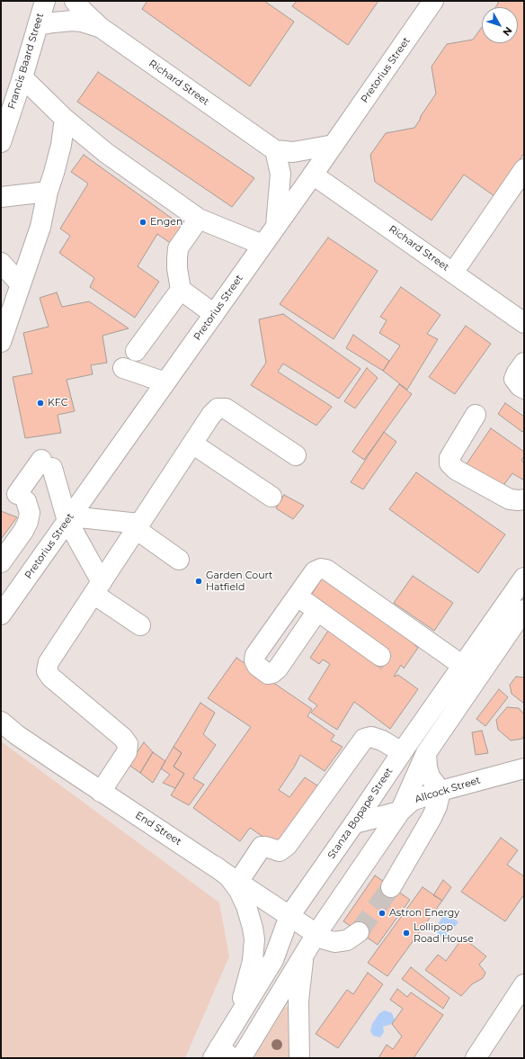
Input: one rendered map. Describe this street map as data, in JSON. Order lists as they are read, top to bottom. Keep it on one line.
{"streets":{"main road":["Francis Baard Street","Pretorius Street","Richard Street","Allcock Street","Stanza Bopape Street","End Street"]},"crossings":[["Francis Baard Street","Richard Street"],["Pretorius Street","Richard Street"],["Allcock Street","Stanza Bopape Street"],["Stanza Bopape Street","End Street"]],"places":["Engen","KFC","Garden Court Hatfield","Astron Energy","Lollipop Road House"],"north":"bottom right"}
